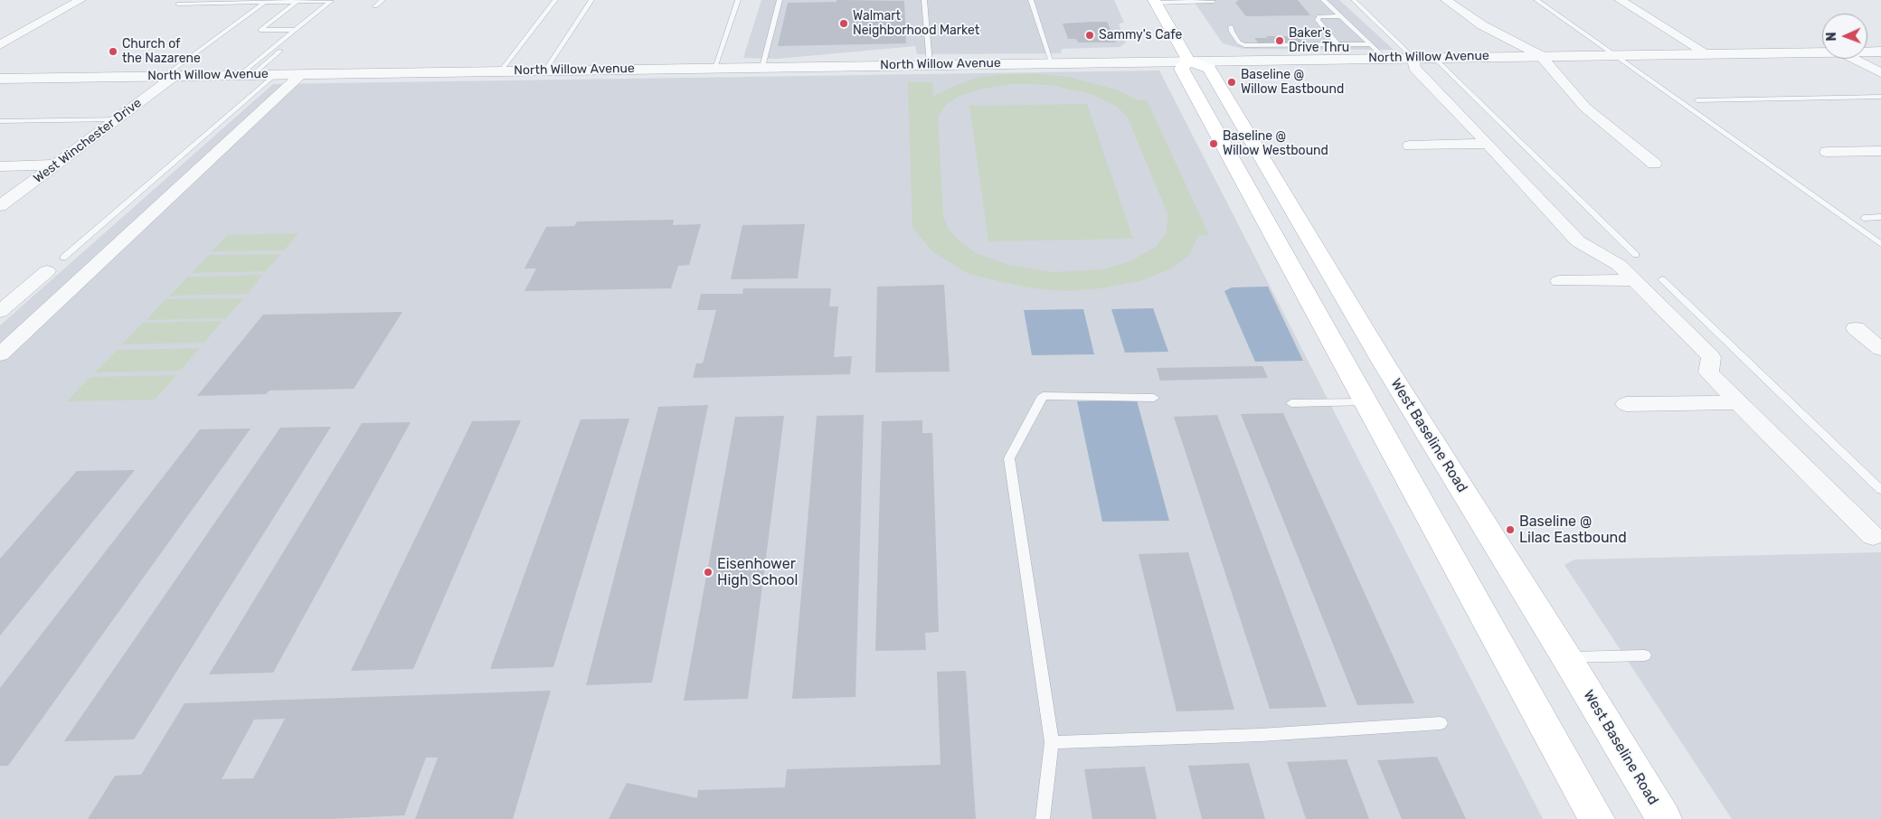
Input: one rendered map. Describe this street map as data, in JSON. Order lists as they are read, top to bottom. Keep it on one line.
{"streets":{"main road":["West Baseline Road"],"street":["North Willow Avenue","West Winchester Drive"]},"crossings":[["North Willow Avenue","West Winchester Drive"],["North Willow Avenue","West Baseline Road"]],"places":["Walmart Neighborhood Market","Sammy's Cafe","Baker's Drive Thru","Church of the Nazarene","Baseline @ Willow Eastbound","Baseline @ Willow Westbound","Baseline @ Lilac Eastbound","Eisenhower High School"],"north":"left"}
